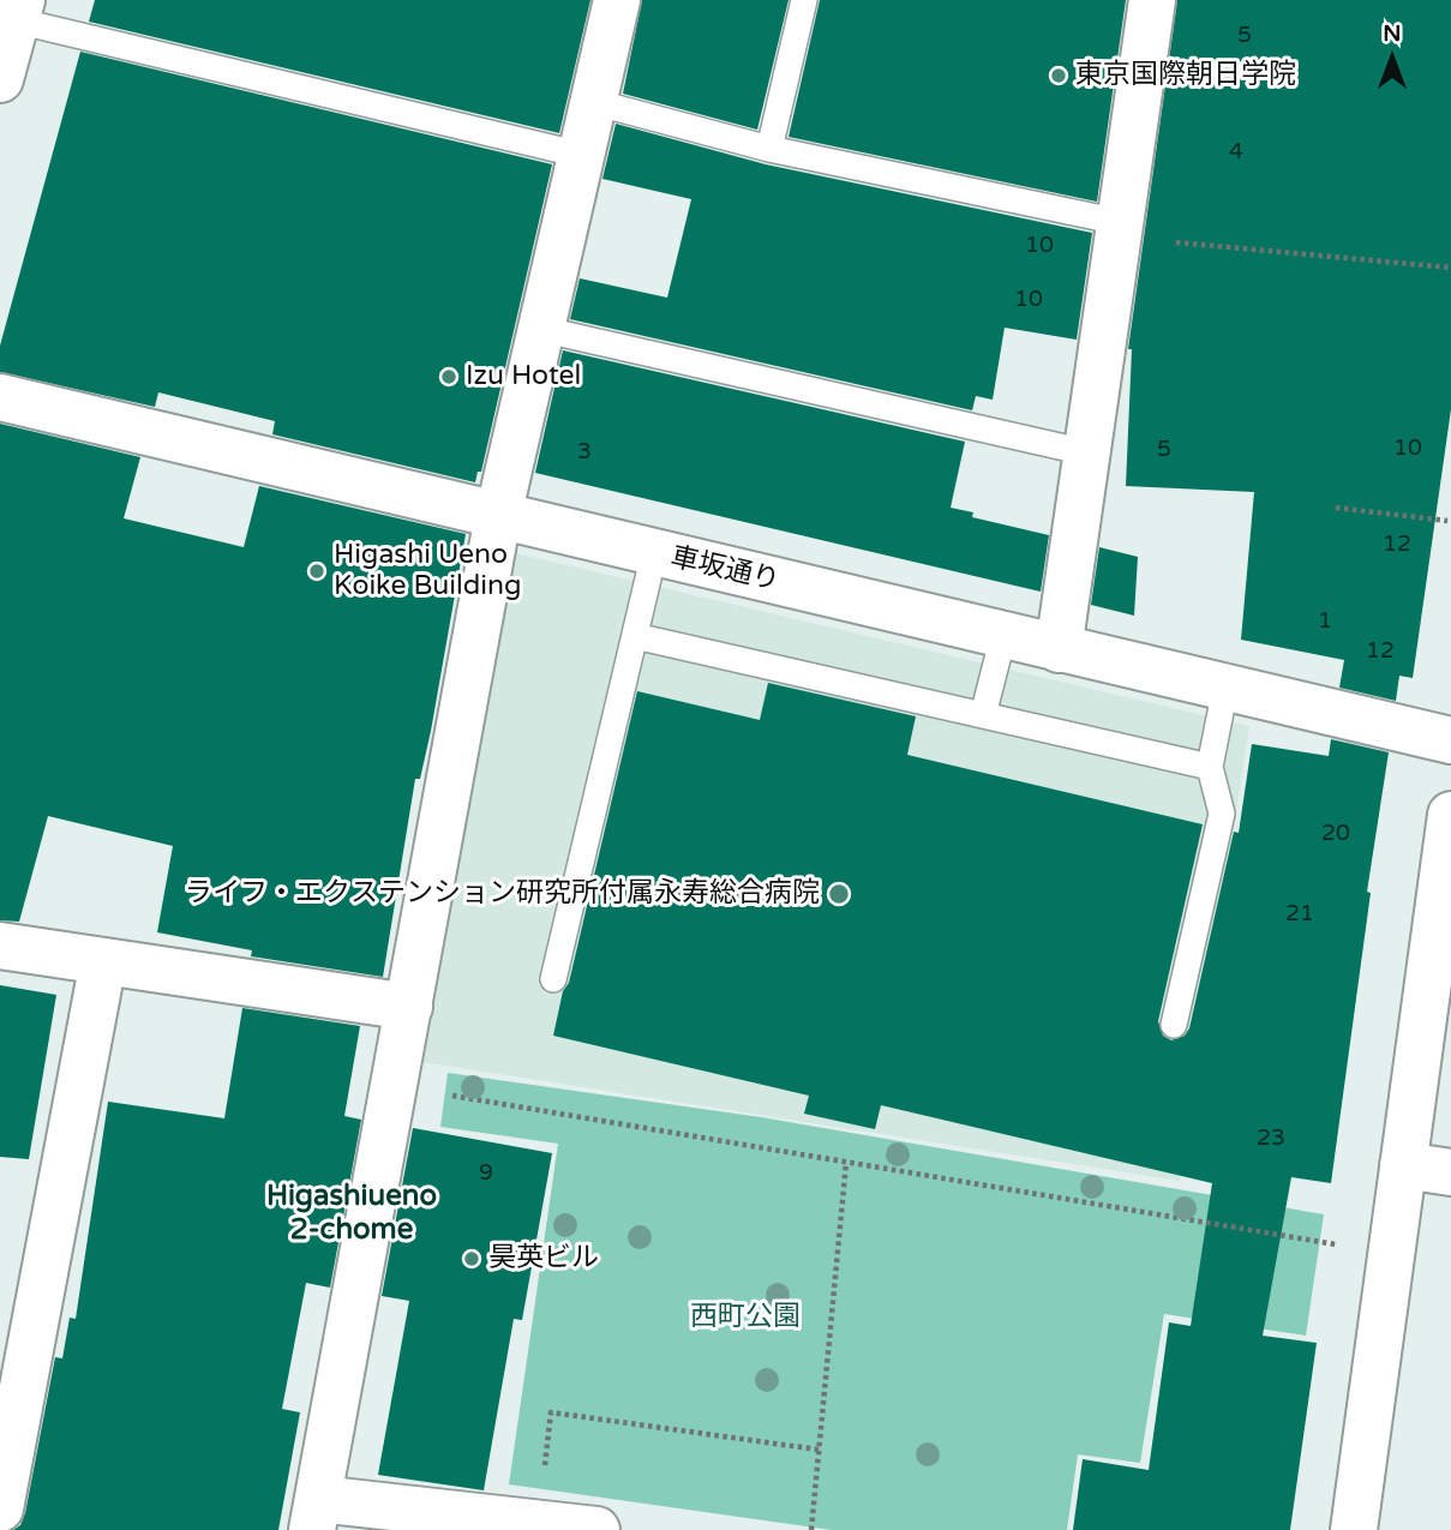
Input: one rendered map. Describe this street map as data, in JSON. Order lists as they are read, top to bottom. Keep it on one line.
{"streets":{"street":["車坂通り"]},"districts":["Higashiueno 2-chome"],"parks":["西町公園"],"places":["東京国際朝日学院","Izu Hotel","Higashi Ueno Koike Building","ライフ・エクステンション研究所付属永寿総合病院","昊英ビル"],"house_numbers":["5","4","10","10","10","5","3","12","1","12","20","21","23","9"],"north":"top"}
